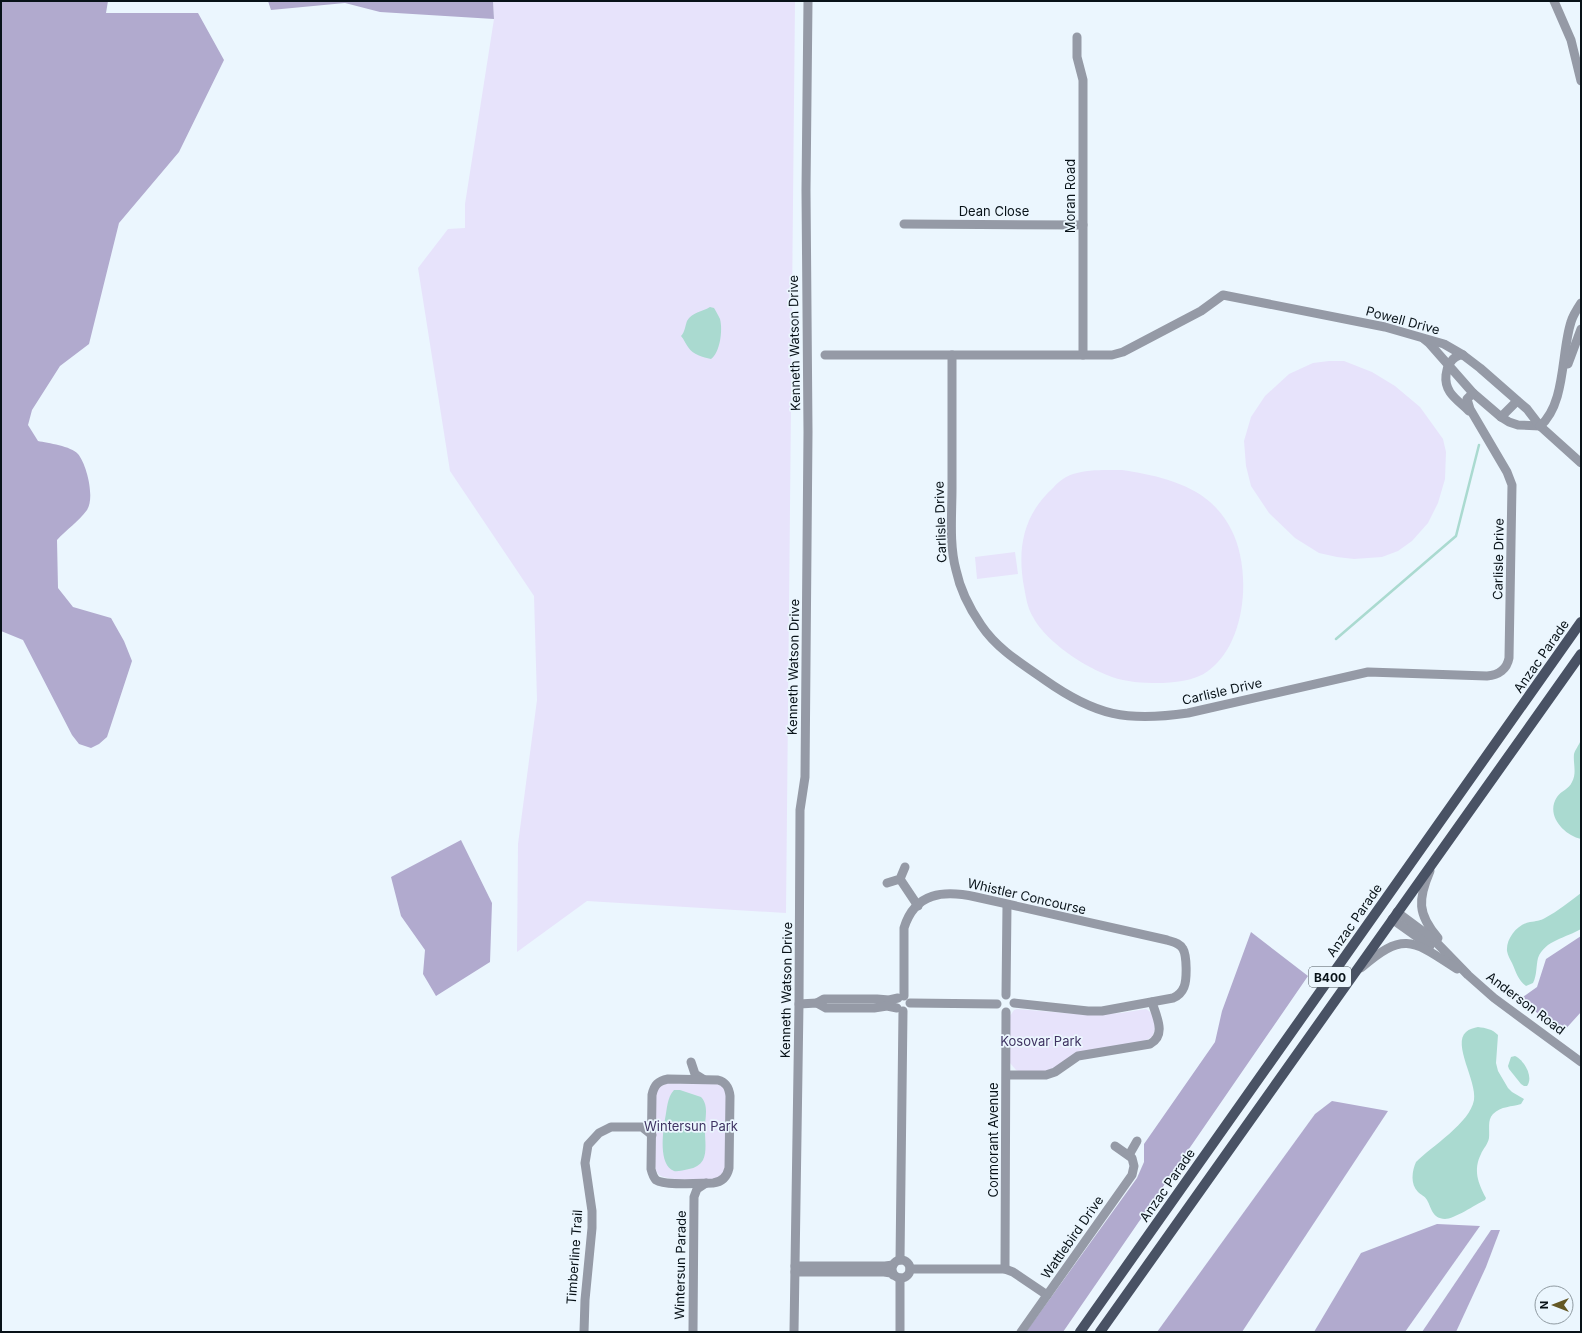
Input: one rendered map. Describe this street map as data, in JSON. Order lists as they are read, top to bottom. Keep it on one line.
{"streets":{"main road":["Anzac Parade","B400"],"street":["Moran Road","Dean Close","Powell Drive","Kenneth Watson Drive","Carlisle Drive","Whistler Concourse","Anderson Road","Cormorant Avenue","Wattlebird Drive","Timberline Trail","Wintersun Parade"]},"crossings":[["Moran Road","Dean Close"],["Moran Road","Powell Drive"],["B400","Anderson Road"],["Timberline Trail","Wintersun Parade"]],"parks":["Kosovar Park","Wintersun Park"],"north":"left"}
